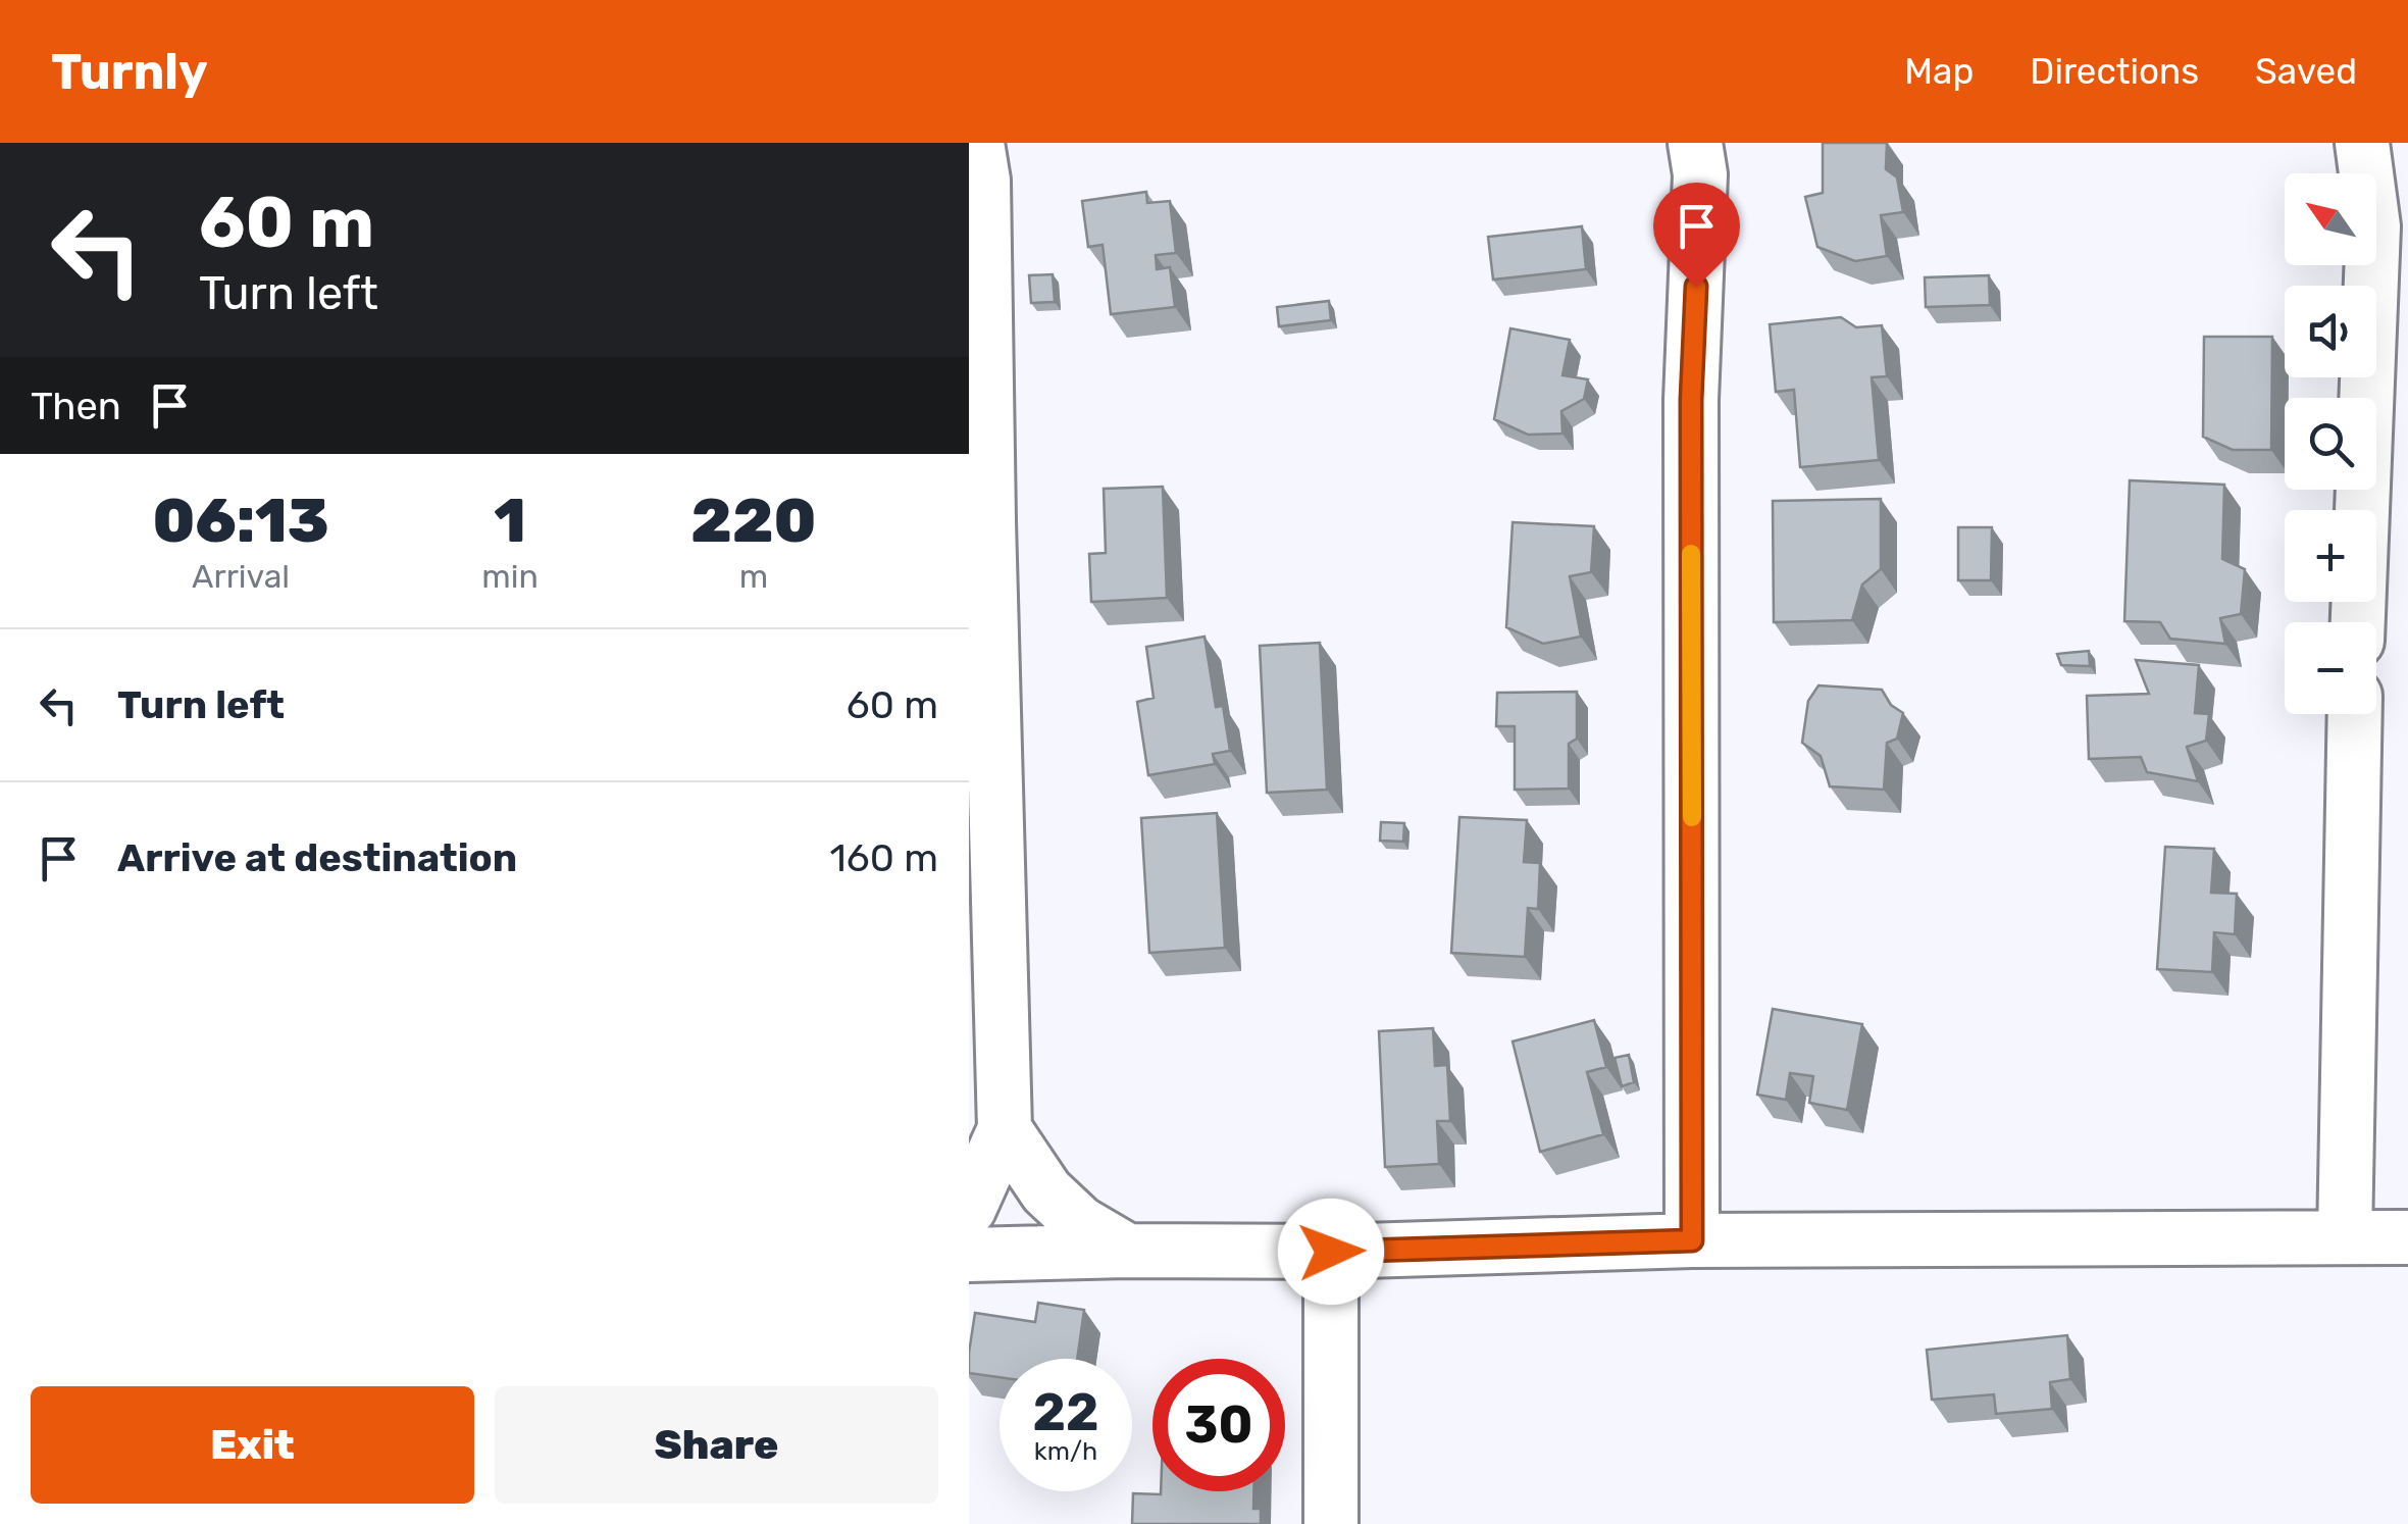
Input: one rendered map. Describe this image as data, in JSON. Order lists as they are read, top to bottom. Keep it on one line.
{"north":"top left","page":{"header":"Turnly","nav":["Map","Directions","Saved"],"turn":["60 m","Turn left"],"map_buttons":["+","−"],"then":"Then","eta":["06:13","Arrival","1","min","220","m"],"list":[{"name":"Turn left","value":"60 m"},{"name":"Arrive at destination","value":"160 m"}],"speed":"22 km/h","limit":"30","buttons":["Exit","Share"]}}
